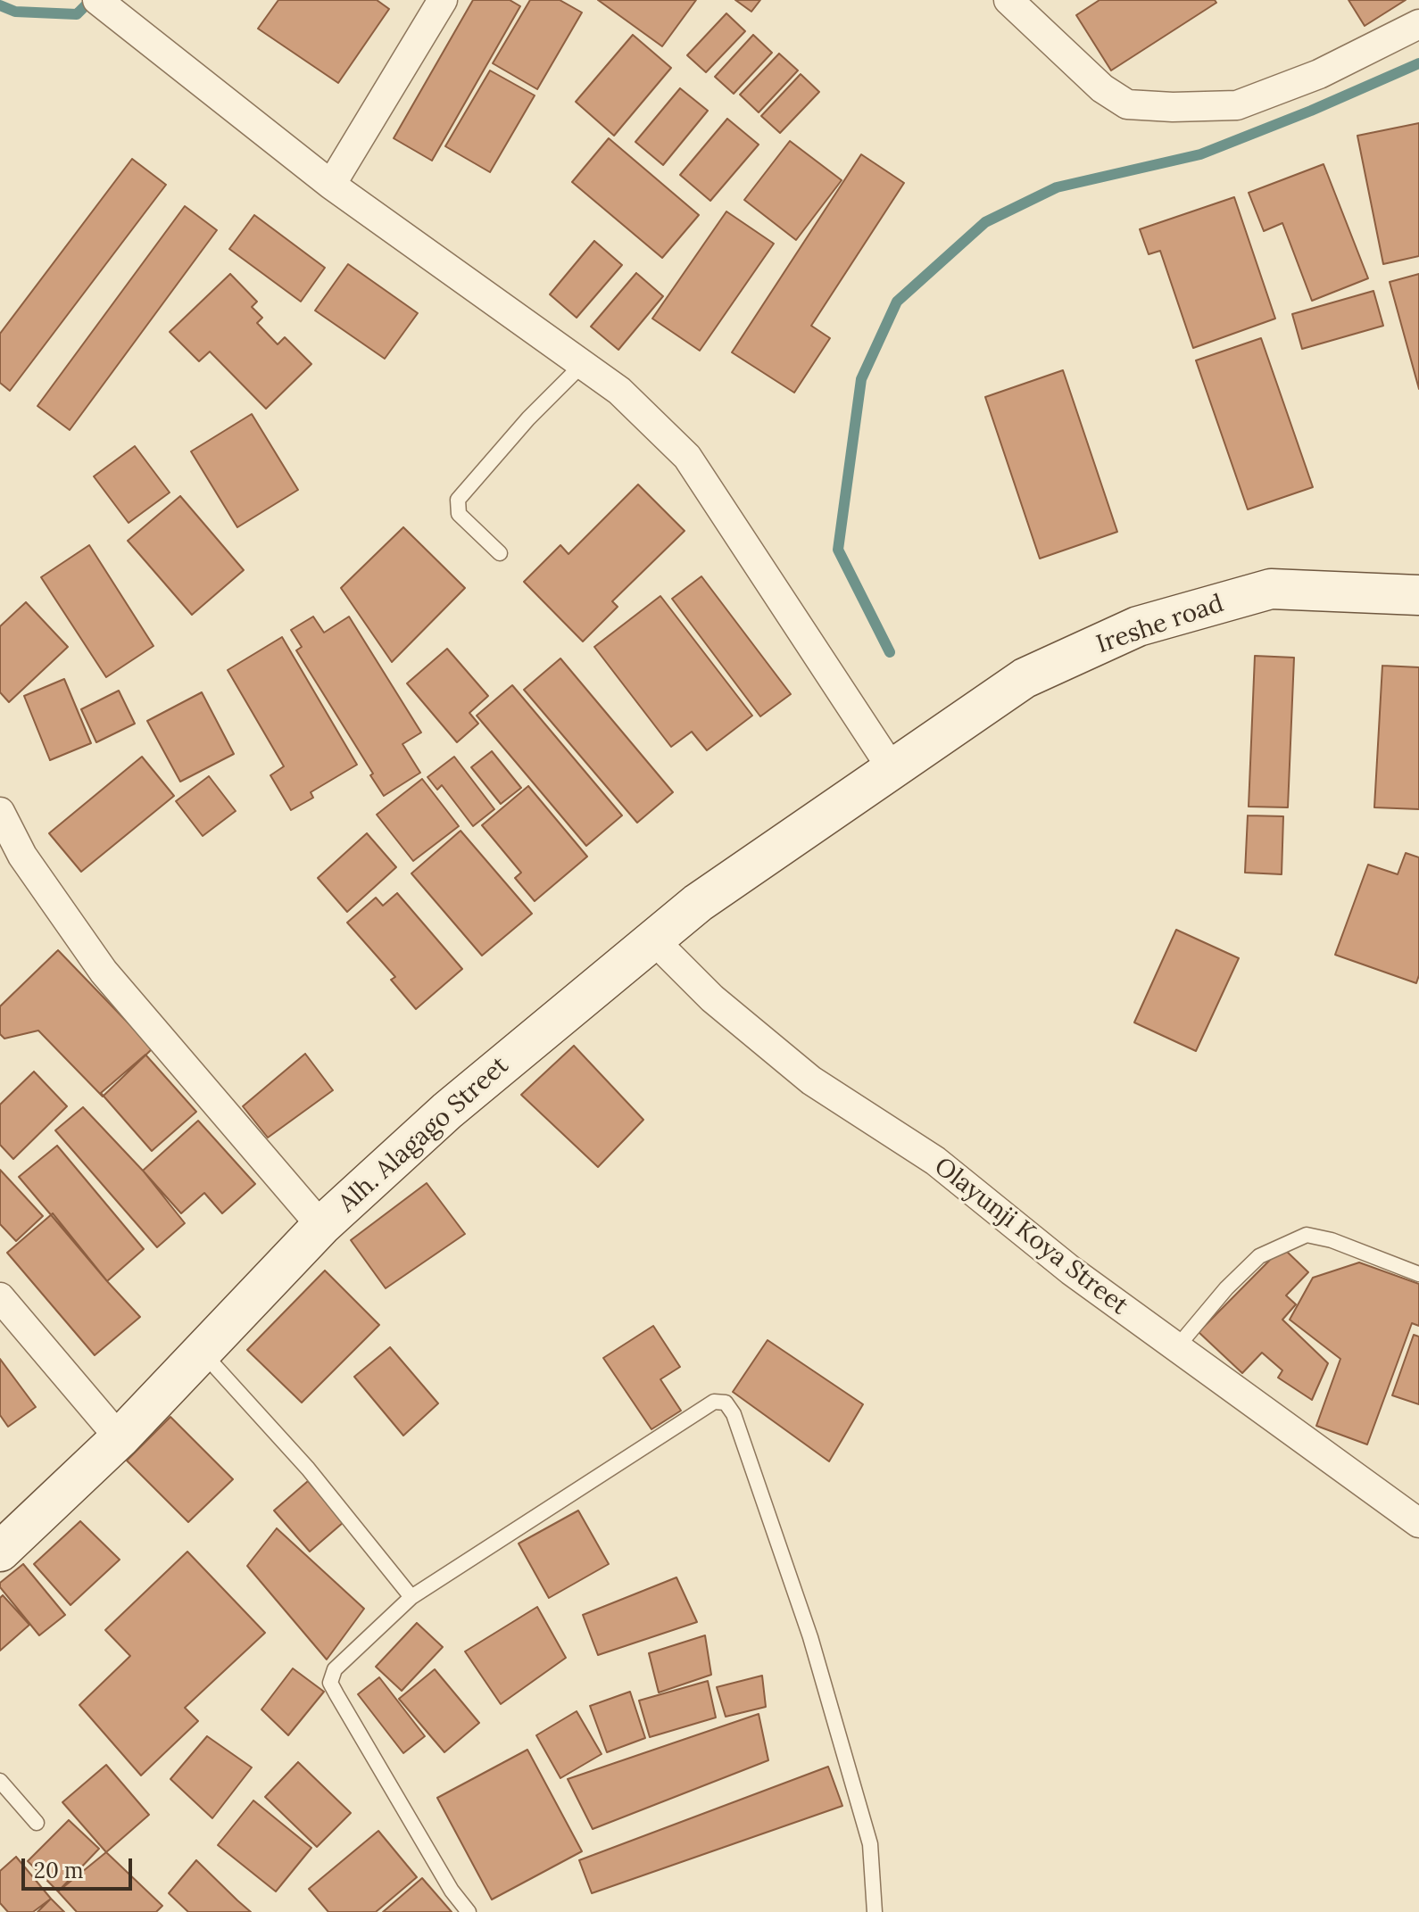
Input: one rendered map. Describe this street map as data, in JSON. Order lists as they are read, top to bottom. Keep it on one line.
{"streets":{"main road":["Ireshe road","Alh. Alagago Street"],"street":["Olayunji Koya Street"]},"crossings":[["Ireshe road","Alh. Alagago Street"],["Alh. Alagago Street","Olayunji Koya Street"]],"scale_bar":"20 m"}
